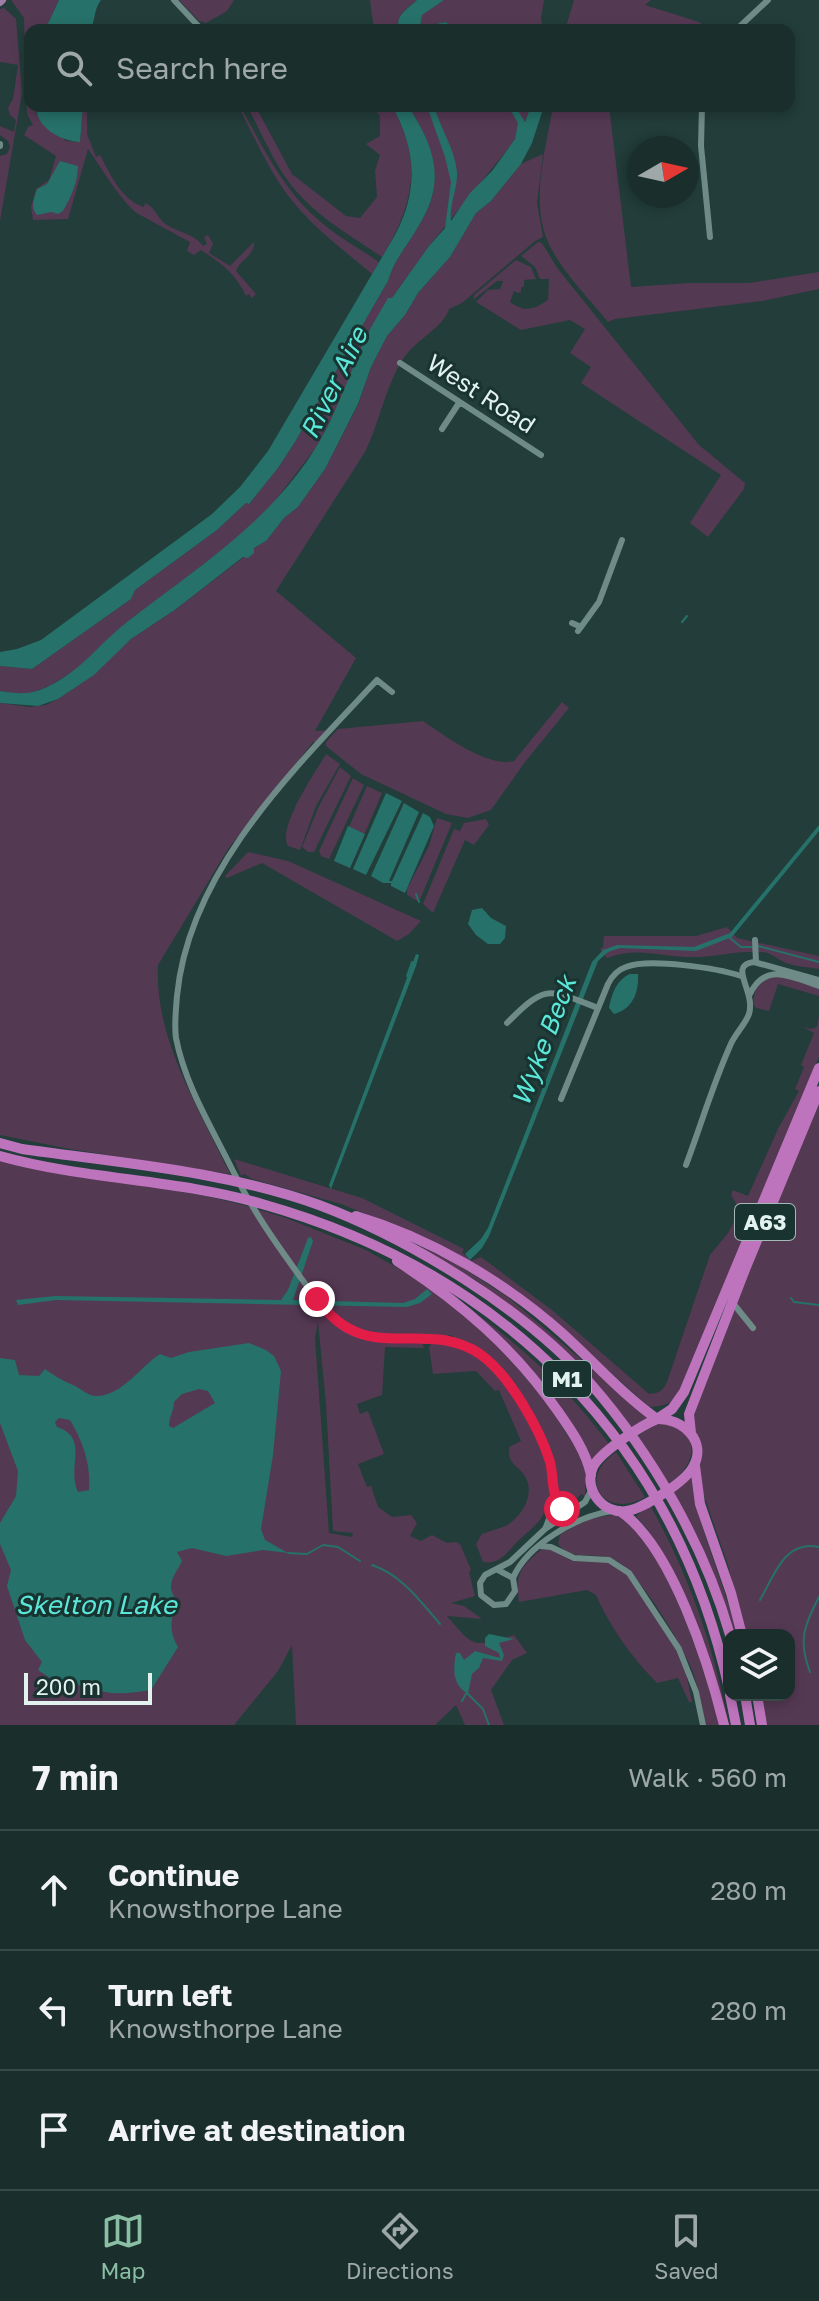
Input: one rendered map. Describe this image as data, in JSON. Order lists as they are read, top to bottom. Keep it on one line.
{"streets":{"highway":["A63","M1"],"street":["West Road"]},"crossings":[["A63","M1"]],"water":["River Aire","Wyke Beck","Skelton Lake"],"scale_bar":"200 m","north":"right","page":{"search":"Search here","scale":"200 m","heading":["7 min","Walk · 560 m"],"list":[["Continue","Knowsthorpe Lane","280 m"],["Turn left","Knowsthorpe Lane","280 m"],"Arrive at destination"],"nav":["Map","Directions","Saved"]}}
